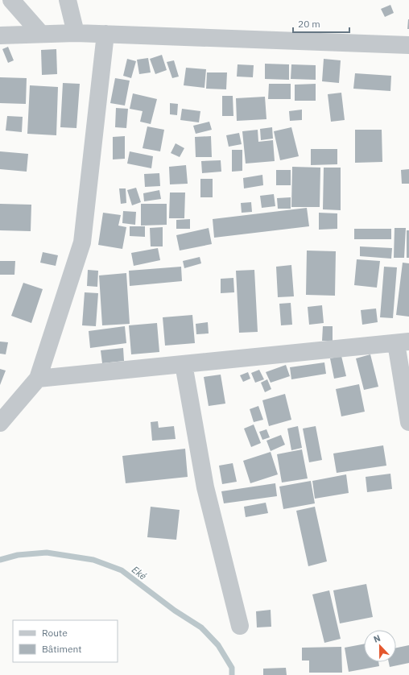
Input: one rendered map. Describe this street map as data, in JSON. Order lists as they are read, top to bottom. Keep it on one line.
{"water":["Eké"],"legend":["Route","Bâtiment"],"scale_bar":"20 m","north":"top"}
